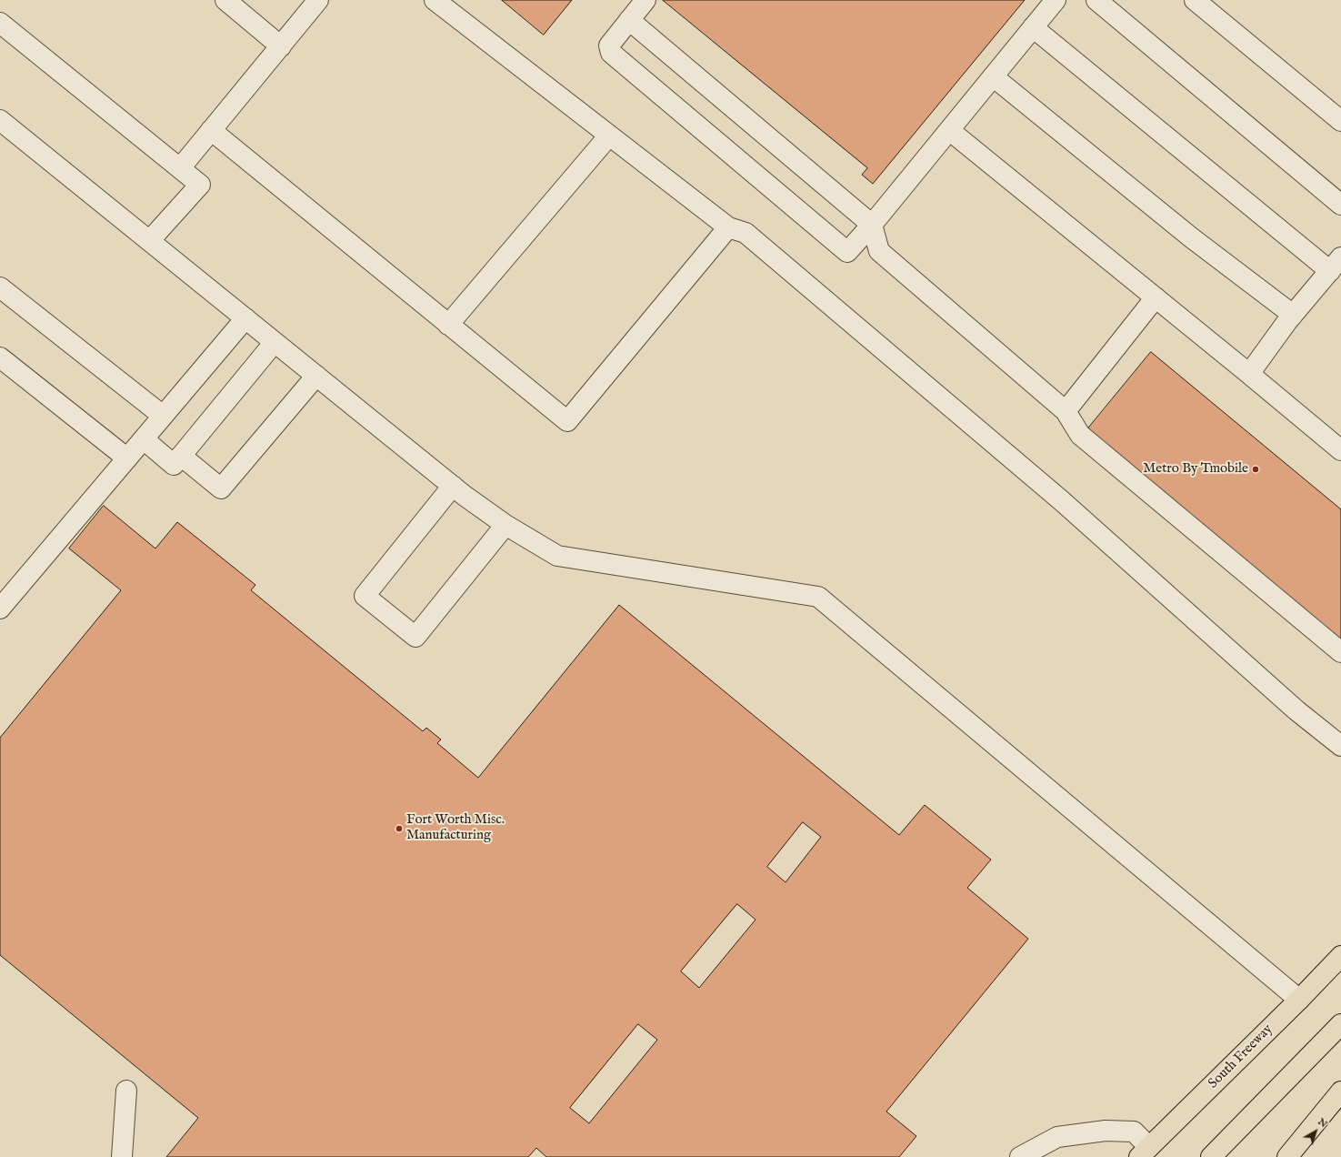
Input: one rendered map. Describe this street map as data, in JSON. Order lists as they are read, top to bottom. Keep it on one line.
{"streets":{"main road":["South Freeway"]},"places":["Metro By Tmobile","Fort Worth Misc. Manufacturing"],"north":"top right"}
